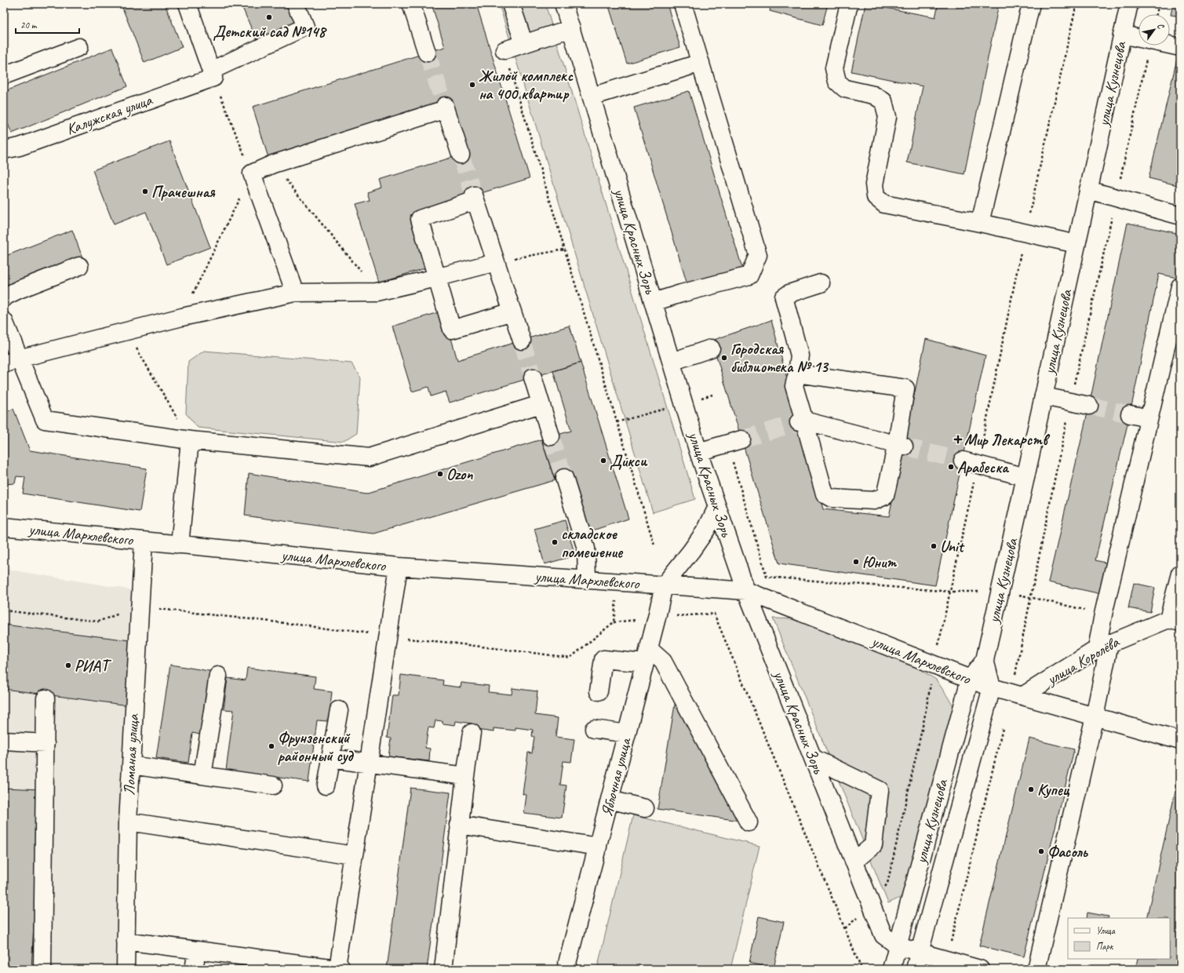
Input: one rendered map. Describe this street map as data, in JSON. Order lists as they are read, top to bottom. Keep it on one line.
{"streets":{"street":["улица Кузнецова","Калужская улица","улица Красных Зорь","улица Мархлевского","улица Королёва","Ломаная улица","Яблочная улица"]},"crossings":[["улица Кузнецова","улица Красных Зорь"],["улица Кузнецова","улица Мархлевского"],["улица Красных Зорь","улица Мархлевского"],["улица Мархлевского","улица Королёва"],["улица Мархлевского","Ломаная улица"],["улица Мархлевского","Яблочная улица"]],"places":{"other":["Детский сад №148","Жилой комплекс на 400 квартир","Прачешная","Городская библиотека № 13","Дикси","Арабеска","Ozon","складское помешение","Unit","Юнит","РИАТ","Фрунзенский районный суд","Купец","Фасоль"],"health":["Мир Лекарств"]},"legend":["Улица","Парк"],"scale_bar":"20 m","north":"top right"}
